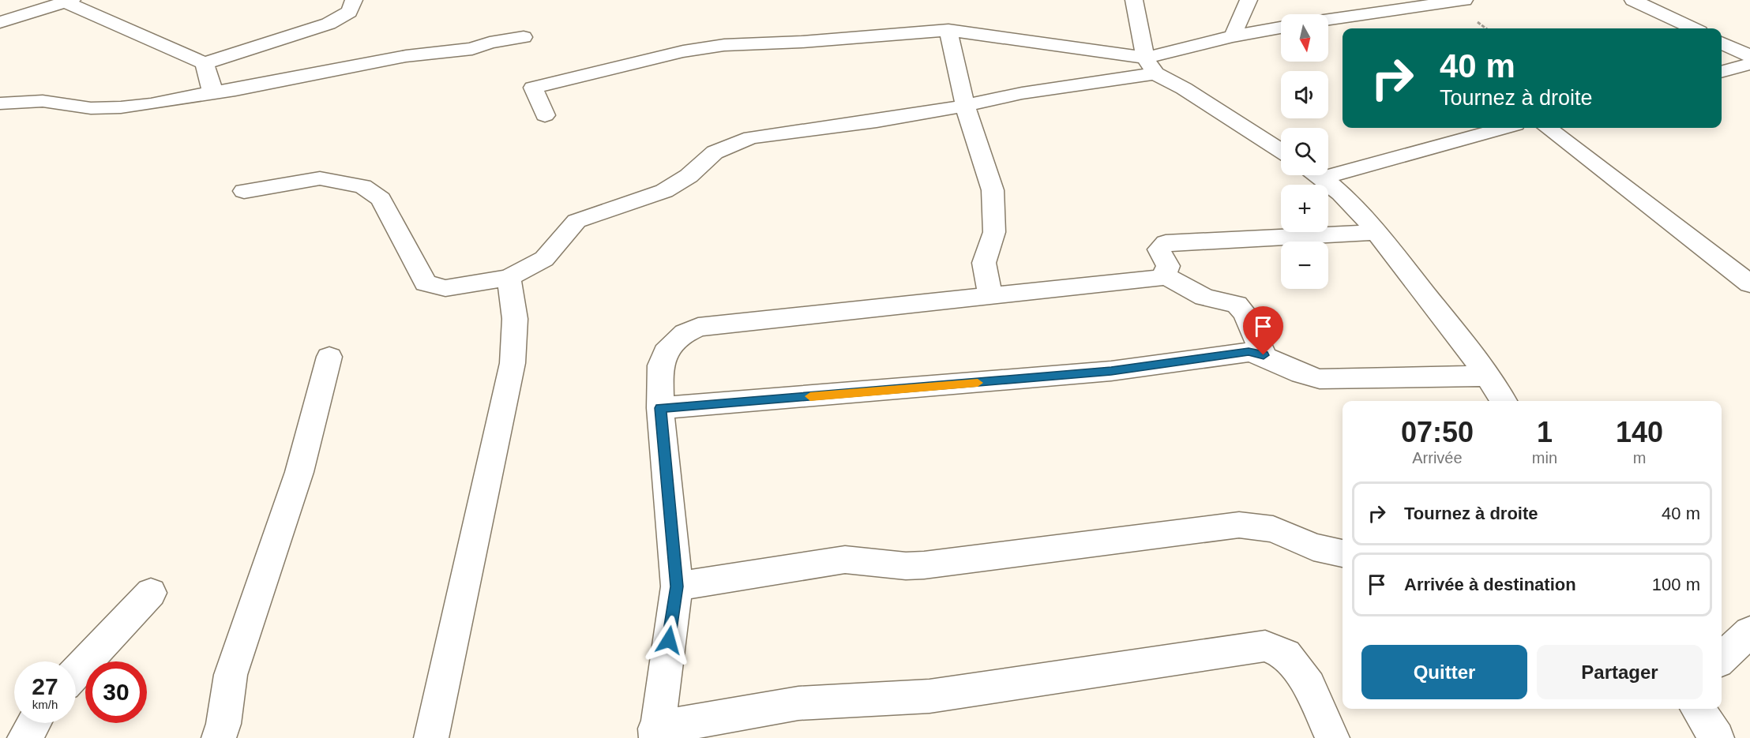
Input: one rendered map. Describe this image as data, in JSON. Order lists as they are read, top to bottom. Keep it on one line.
{"north":"bottom","page":{"map_buttons":["+","−"],"turn":["40 m","Tournez à droite"],"eta":["07:50","Arrivée","1","min","140","m"],"list":[{"name":"Tournez à droite","value":"40 m"},{"name":"Arrivée à destination","value":"100 m"}],"buttons":["Quitter","Partager"],"speed":"27 km/h","limit":"30"}}
